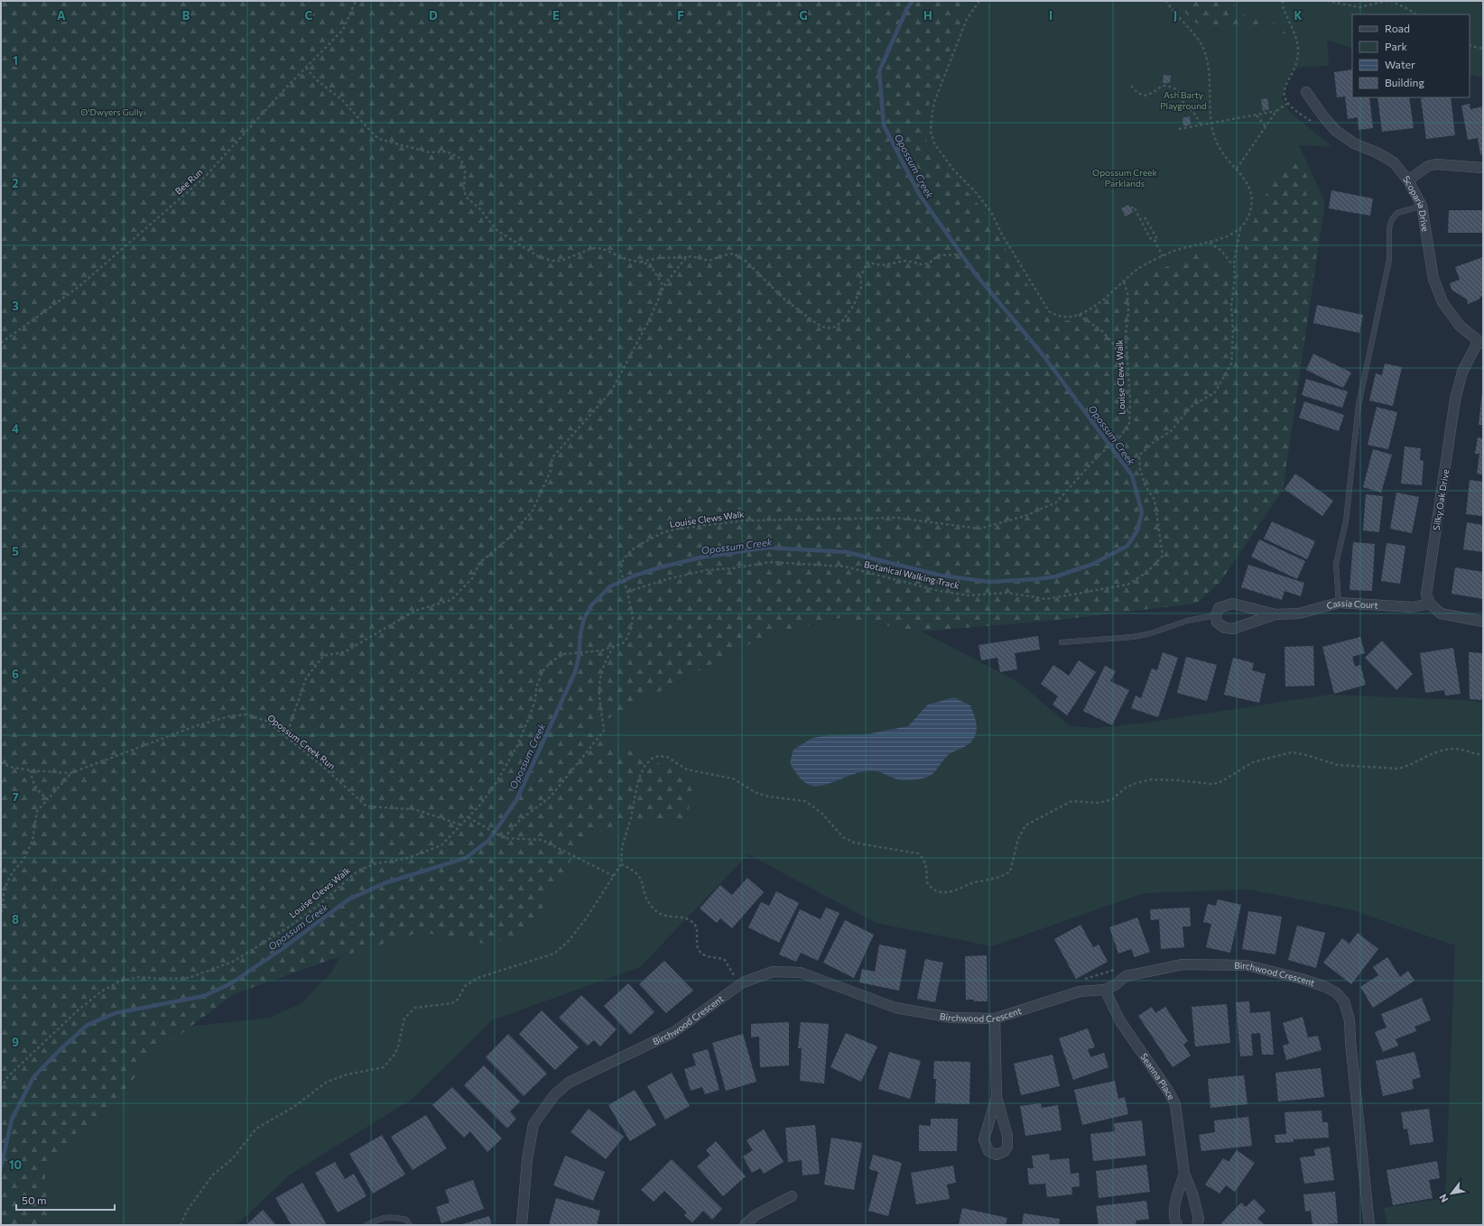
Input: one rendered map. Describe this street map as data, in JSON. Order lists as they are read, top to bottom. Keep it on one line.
{"streets":{"street":["Scoparia Drive","Silky Oak Drive","Cassia Court","Birchwood Crescent","Seanna Place"],"path":["Bee Run","Louise Clews Walk","Botanical Walking Track","Opossum Creek Run"]},"crossings":[["Scoparia Drive","Silky Oak Drive"],["Louise Clews Walk","Botanical Walking Track"],["Louise Clews Walk","Opossum Creek Run"],["Silky Oak Drive","Cassia Court"],["Birchwood Crescent","Seanna Place"]],"water":["Opossum Creek"],"parks":["Ash Barty Playground","O'Dwyers Gully","Opossum Creek Parklands"],"legend":["Road","Park","Water","Building"],"scale_bar":"50 m","north":"bottom left","grid":{"columns":["A","B","C","D","E","F","G","H","I","J","K"],"rows":["1","2","3","4","5","6","7","8","9","10"]}}
